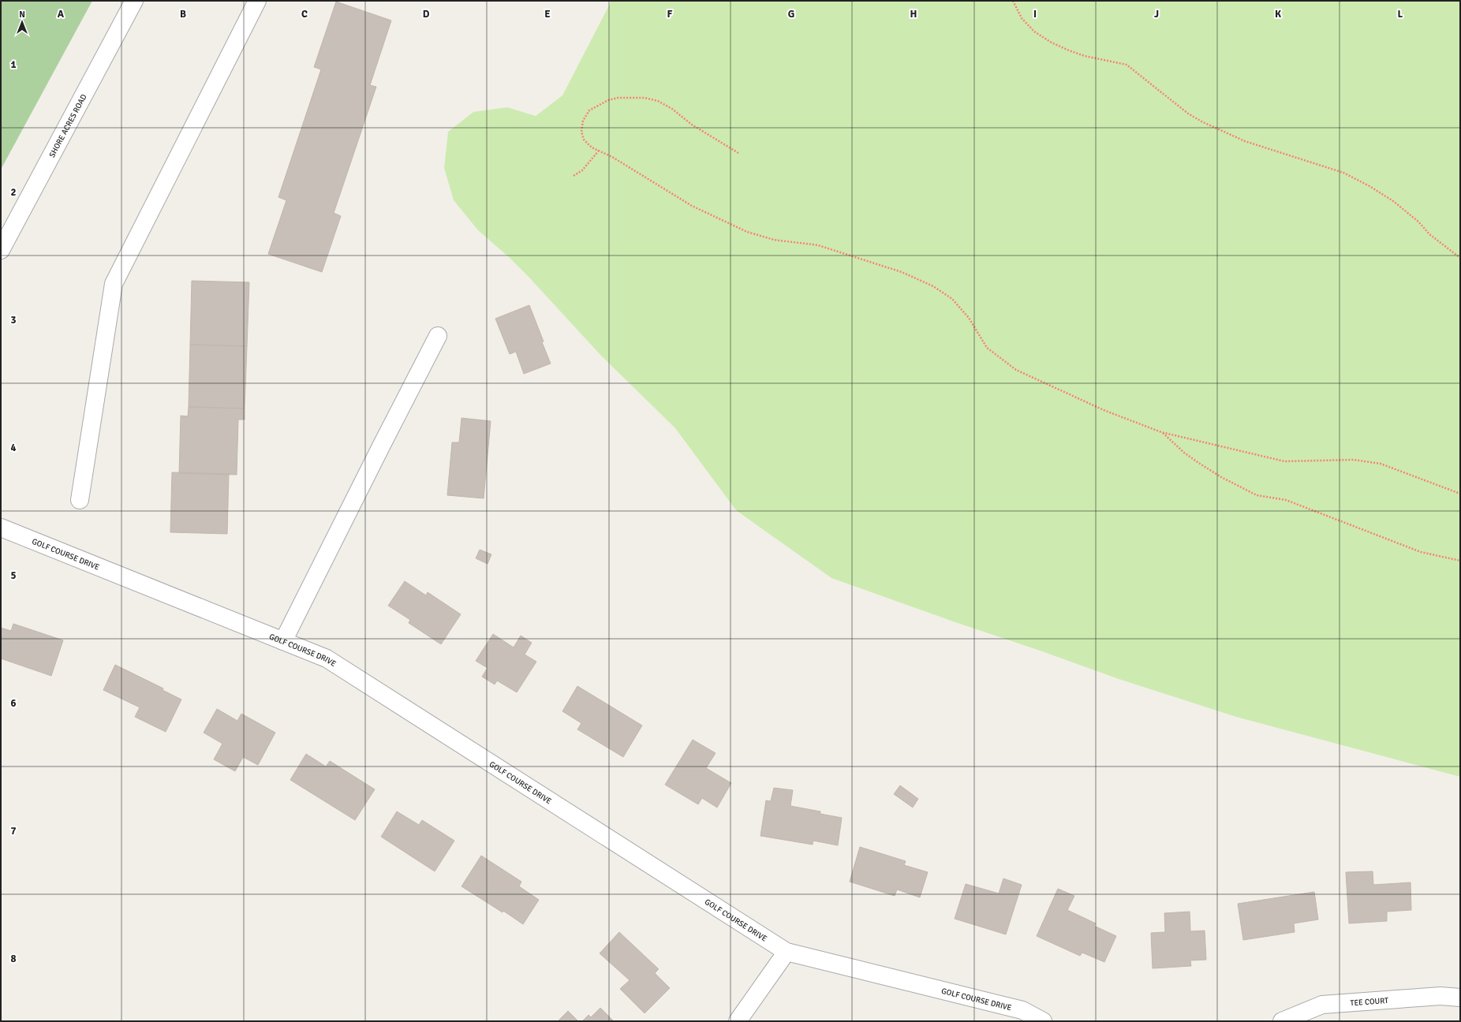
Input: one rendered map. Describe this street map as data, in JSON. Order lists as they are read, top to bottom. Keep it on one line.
{"streets":{"street":["SHORE ACRES ROAD","GOLF COURSE DRIVE","TEE COURT"]},"north":"top","grid":{"columns":["A","B","C","D","E","F","G","H","I","J","K","L"],"rows":["1","2","3","4","5","6","7","8"]}}
